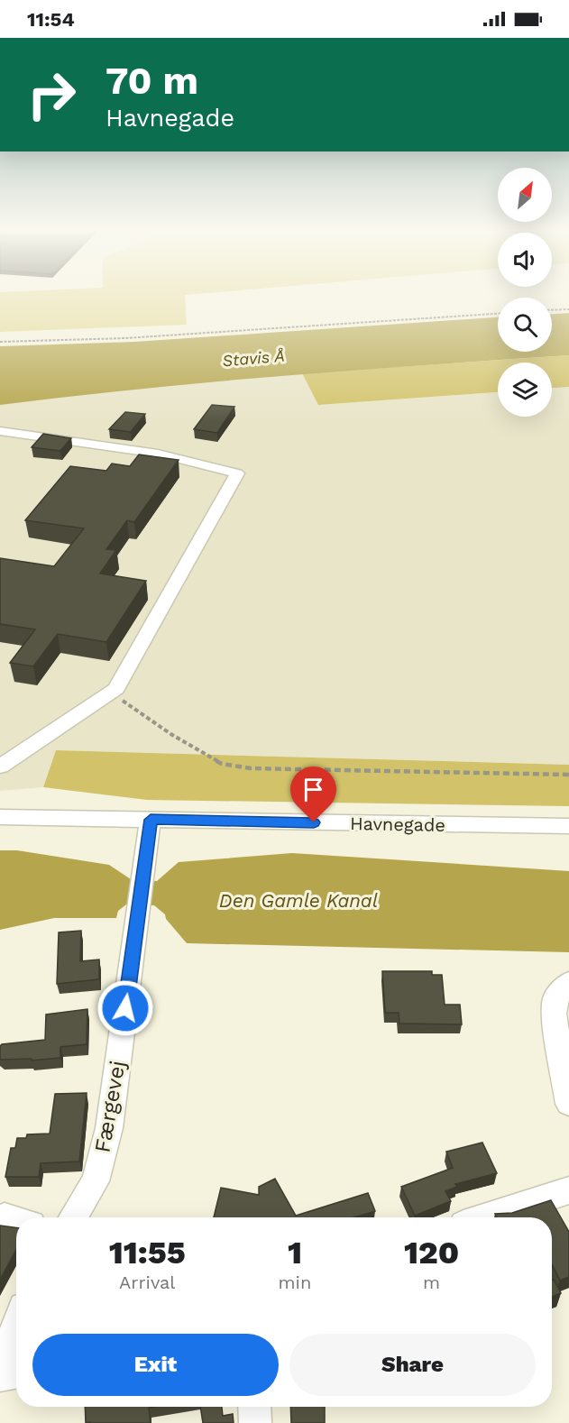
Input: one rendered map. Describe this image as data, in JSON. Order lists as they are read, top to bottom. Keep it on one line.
{"streets":{"street":["Havnegade","Færgevej"]},"crossings":[["Havnegade","Færgevej"]],"water":["Stavis Å","Den Gamle Kanal"],"north":"top right","page":{"status":"11:54","turn":["70 m","Havnegade"],"eta":["11:55","Arrival","1","min","120","m"],"buttons":["Exit","Share"]}}
